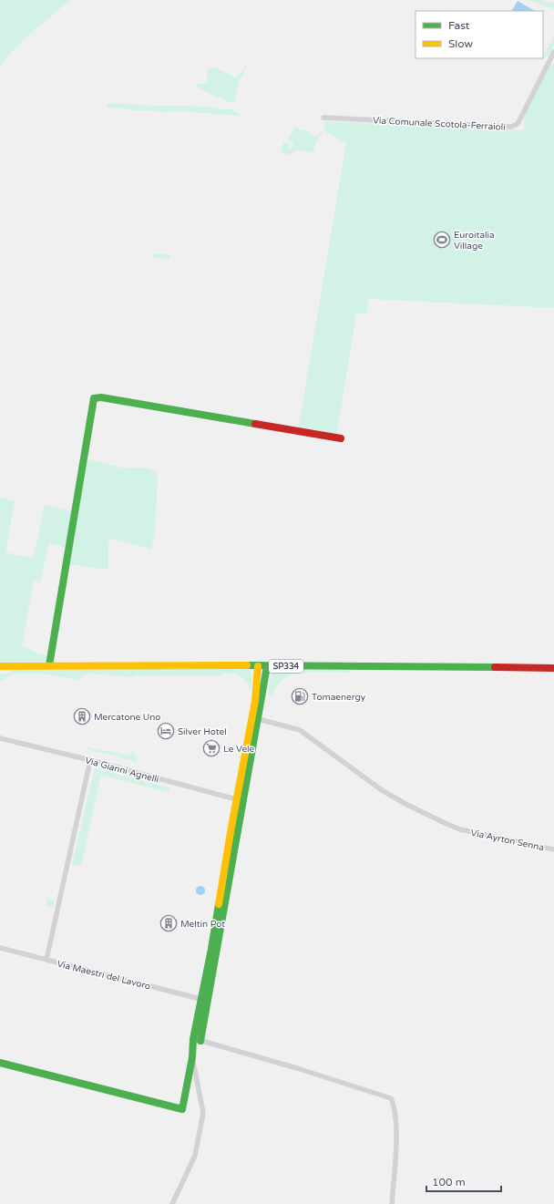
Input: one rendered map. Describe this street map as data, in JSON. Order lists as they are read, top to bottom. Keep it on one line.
{"streets":{"street":["Via Comunale Scotola-Ferraioli","SP334","Via Gianni Agnelli","Via Ayrton Senna","Via Maestri del Lavoro"]},"places":{"sports":["Euroitalia Village"],"fuel station":["Tomaenergy"],"building":["Mercatone Uno","Meltin Pot"],"hotel":["Silver Hotel"],"supermarket":["Le Vele"]},"legend":["Fast","Slow"],"scale_bar":"100 m"}
